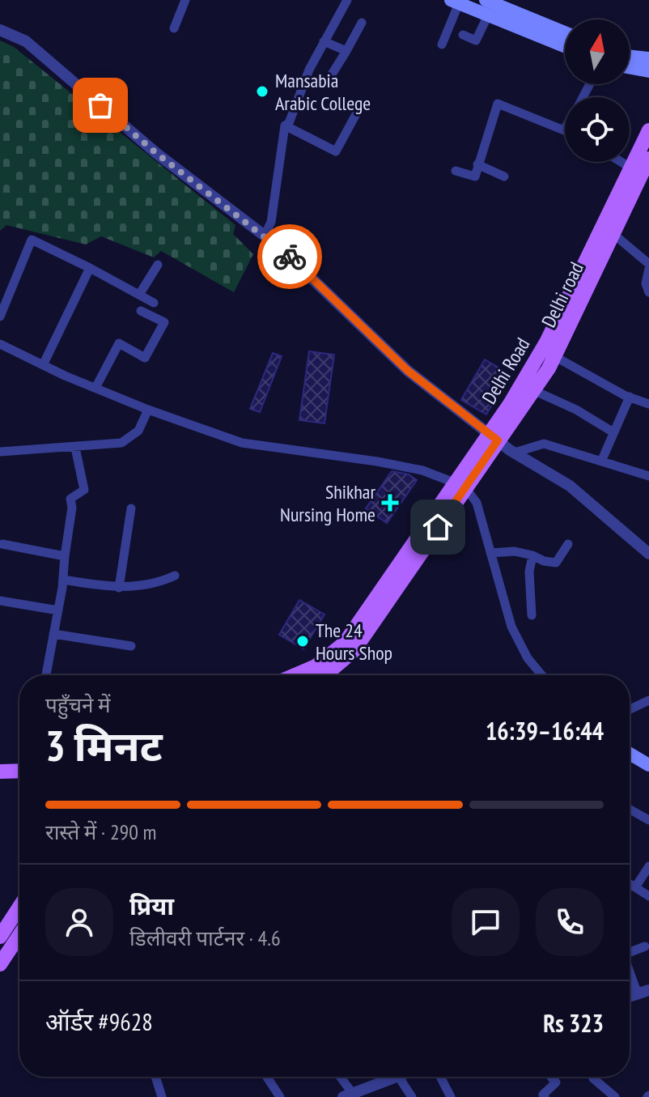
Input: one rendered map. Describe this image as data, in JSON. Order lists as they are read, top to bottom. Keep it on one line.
{"streets":{"main road":["Delhi road","Delhi Road"]},"crossings":[["Delhi road","Delhi Road"]],"places":{"other":["Mansabia Arabic College","The 24 Hours Shop"],"health":["Shikhar Nursing Home"]},"north":"top","page":{"heading":["3 मिनट","पहुँचने में","16:39–16:44"],"panel":["प्रिया","डिलीवरी पार्टनर · 4.6","ऑर्डर #9628","Rs 323"],"bar":"रास्ते में · 290 m"}}
